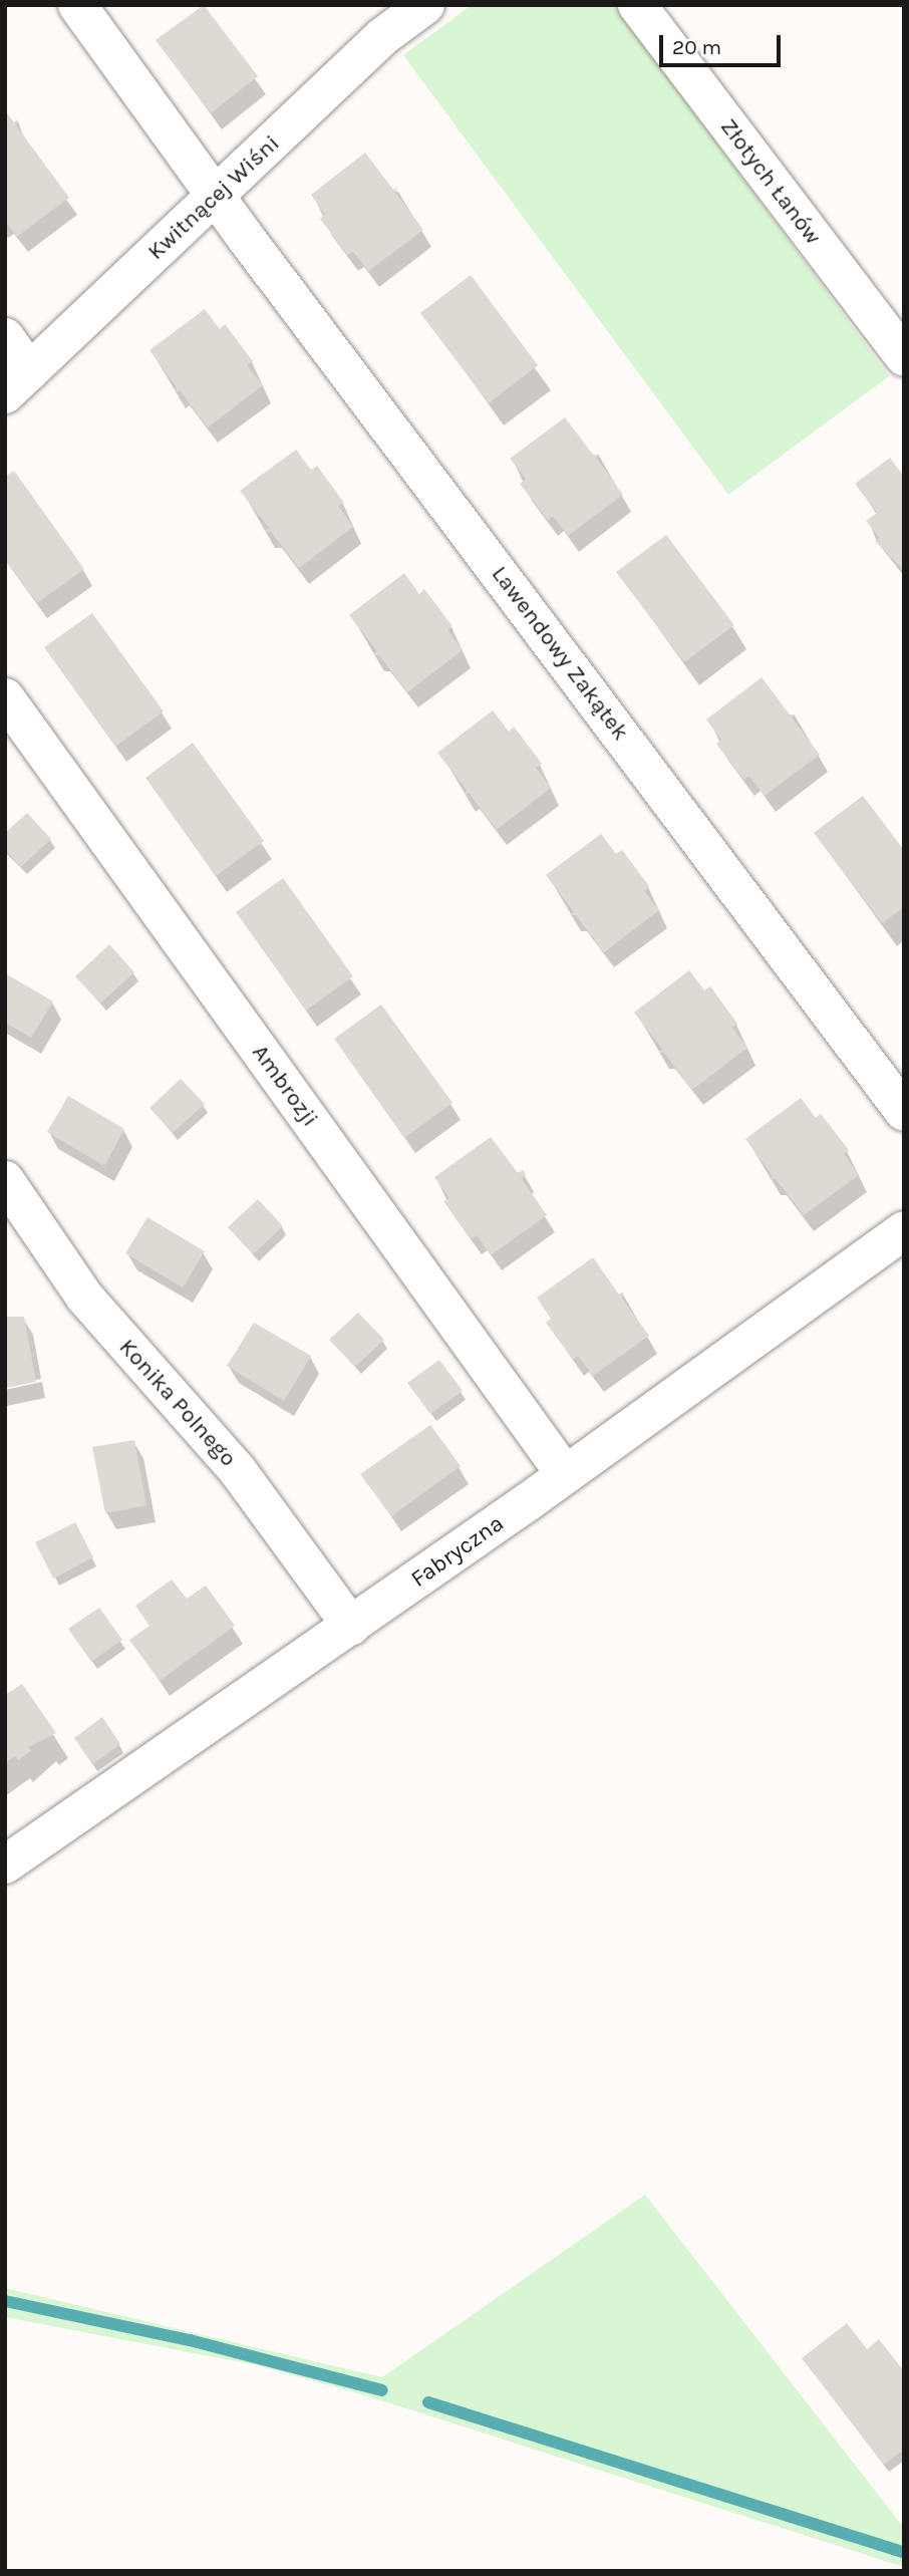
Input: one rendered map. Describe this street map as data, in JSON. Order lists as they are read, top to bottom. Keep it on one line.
{"streets":{"street":["Złotych Łanów","Kwitnącej Wiśni","Lawendowy Zakątek","Ambrozji","Konika Polnego","Fabryczna"]},"crossings":[["Kwitnącej Wiśni","Lawendowy Zakątek"],["Ambrozji","Fabryczna"],["Konika Polnego","Fabryczna"]],"scale_bar":"20 m"}
